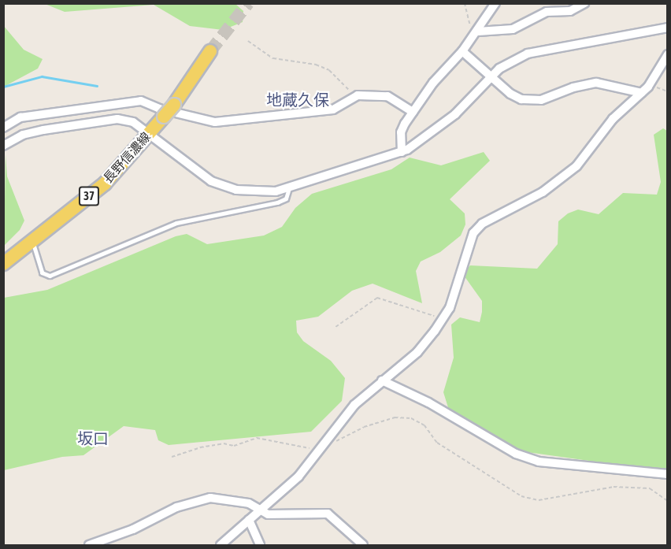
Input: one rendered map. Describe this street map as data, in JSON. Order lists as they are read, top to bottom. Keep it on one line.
{"streets":{"main road":["長野信濃線","37"]},"districts":["地蔵久保","坂口"]}
